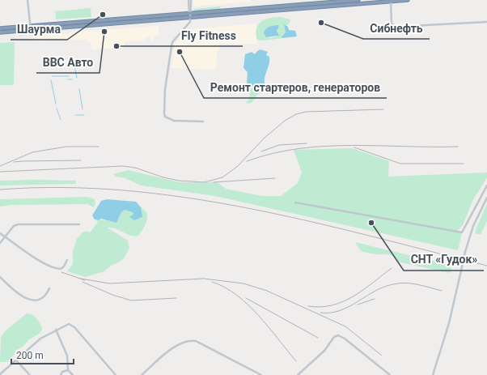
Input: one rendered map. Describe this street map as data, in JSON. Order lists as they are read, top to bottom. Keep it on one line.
{"places":["Шаурма","Сибнефть","ВВС Авто","Fly Fitness","Ремонт стартеров, генераторов","СНТ «Гудок»"],"scale_bar":"200 m"}
